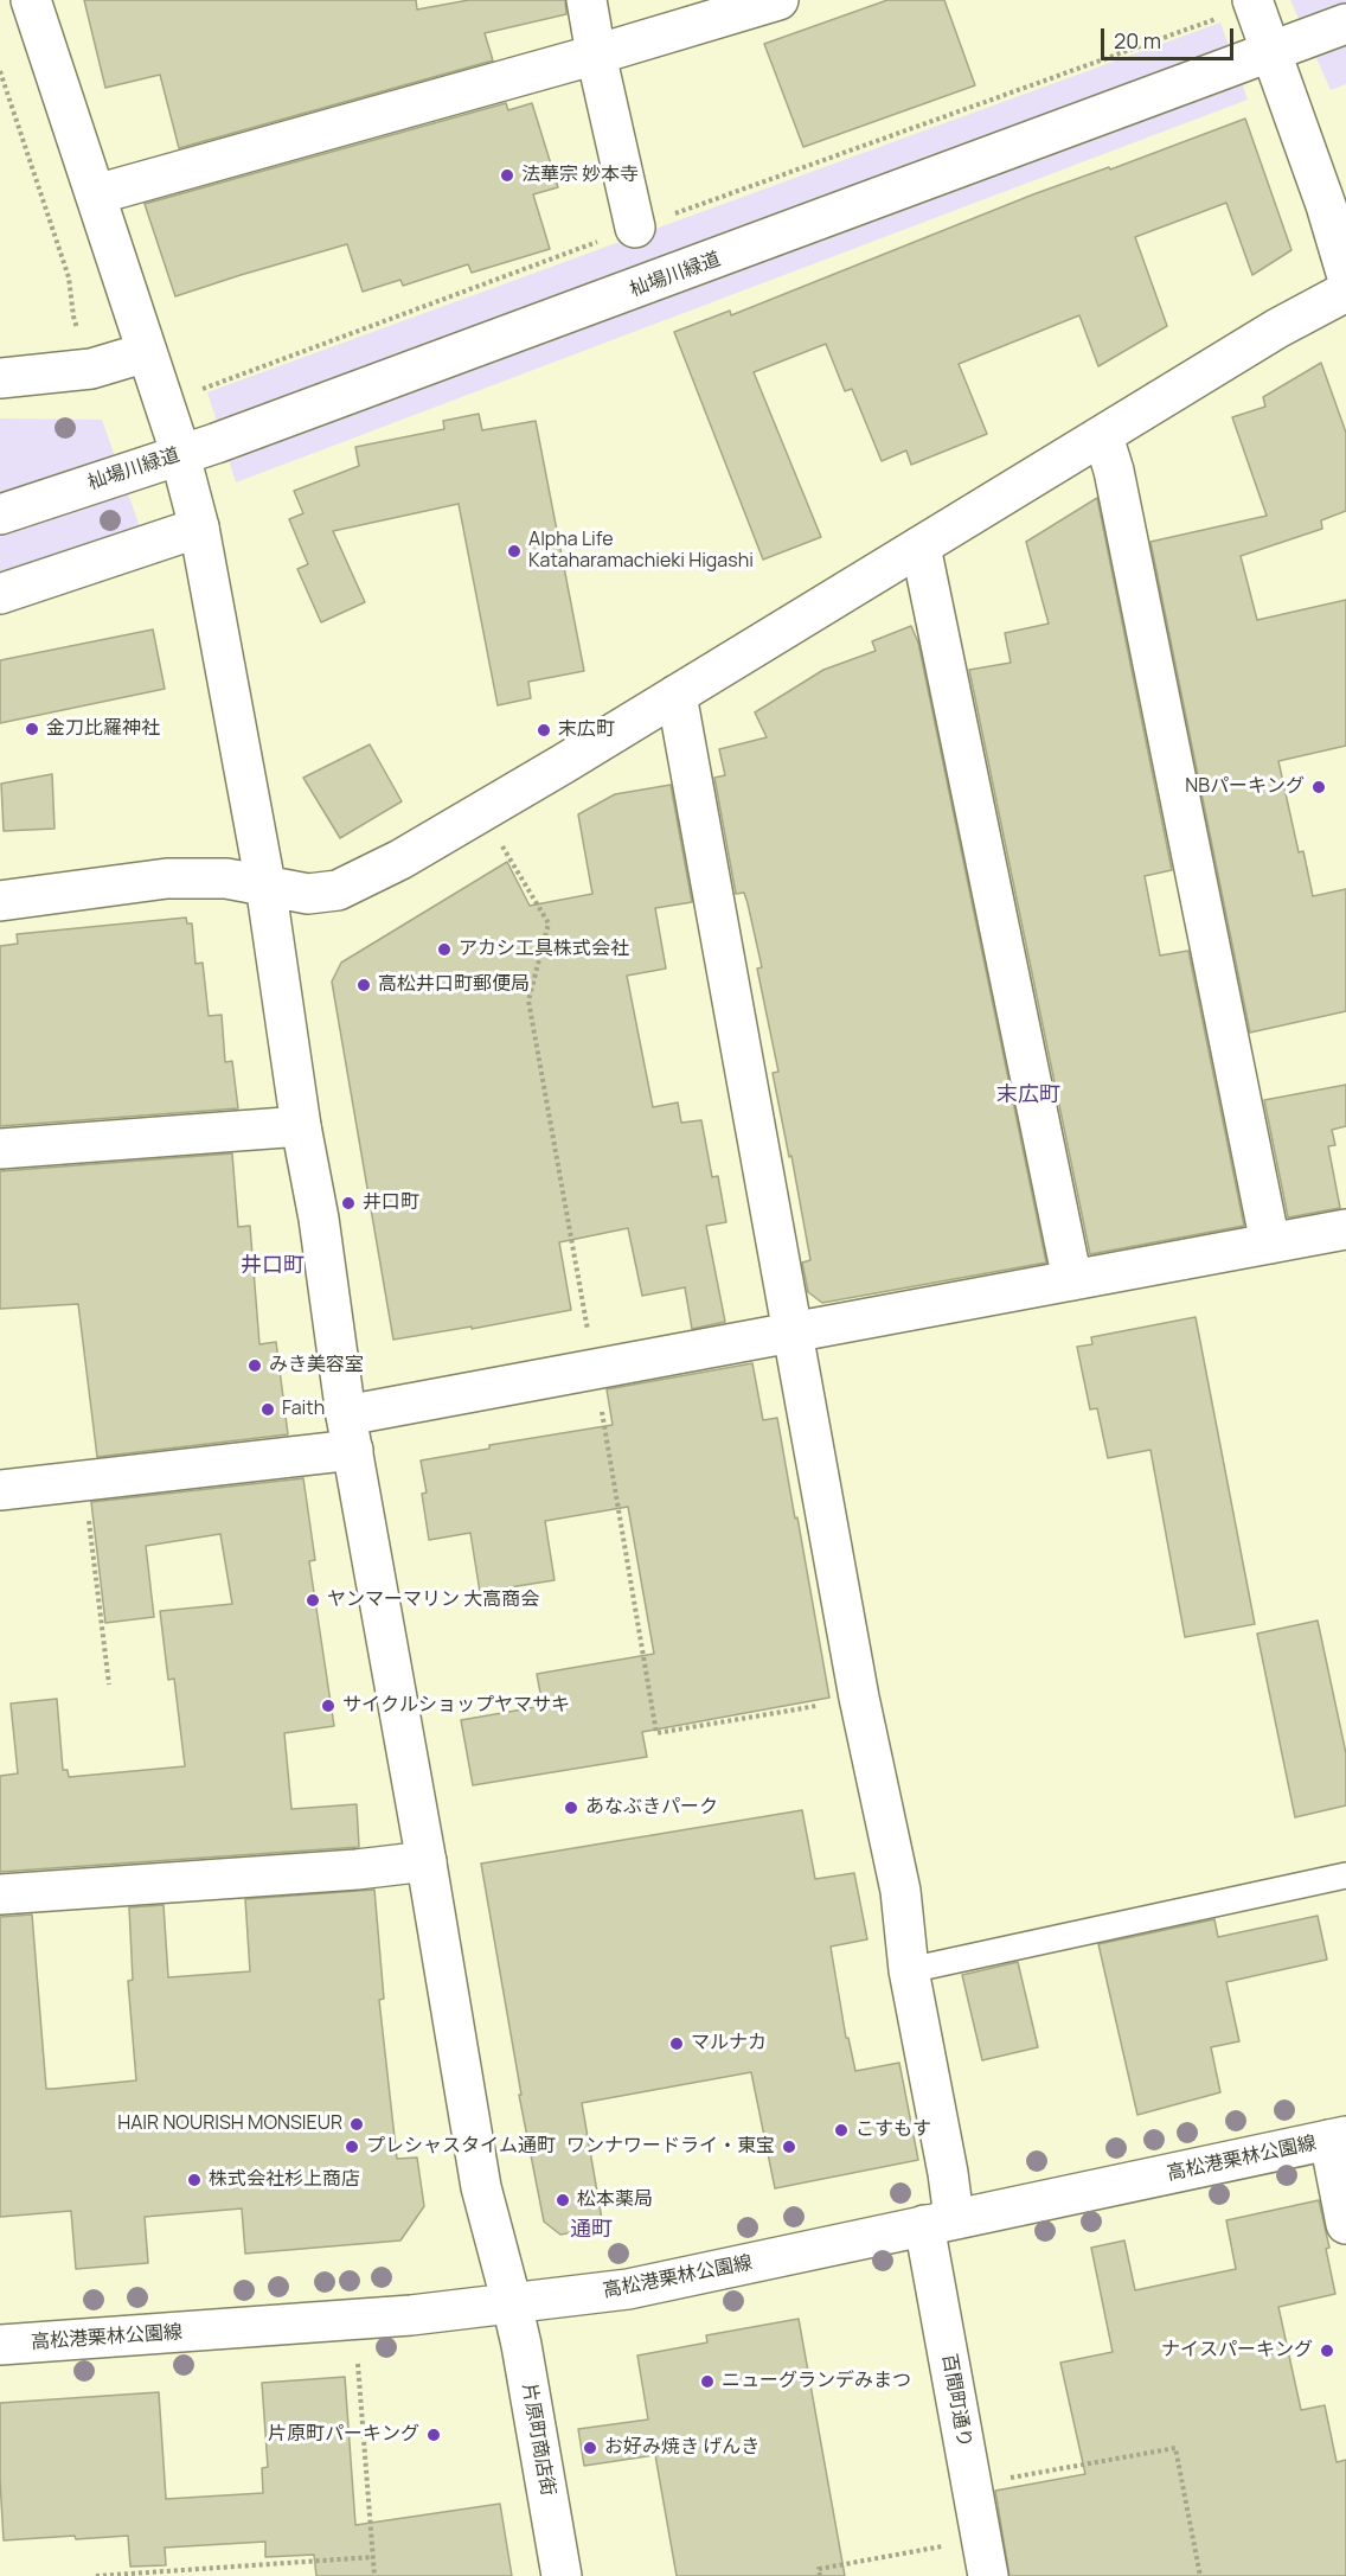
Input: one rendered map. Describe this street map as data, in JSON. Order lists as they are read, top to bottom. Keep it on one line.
{"streets":{"street":["杣場川緑道","高松港栗林公園線","百間町通り","片原町商店街"]},"crossings":[["高松港栗林公園線","百間町通り"],["高松港栗林公園線","片原町商店街"]],"districts":["末広町","井口町","通町"],"places":["法華宗 妙本寺","Alpha Life Kataharamachieki Higashi","金刀比羅神社","末広町","NBパーキング","アカシ工具株式会社","高松井口町郵便局","井口町","みき美容室","Faith","ヤンマーマリン 大高商会","サイクルショップヤマサキ","あなぶきパーク","マルナカ","HAIR NOURISH MONSIEUR","こすもす","プレシャスタイム通町","ワンナワードライ・東宝","株式会社杉上商店","松本薬局","ナイスパーキング","ニューグランデみまつ","片原町パーキング","お好み焼き げんき"],"scale_bar":"20 m"}
